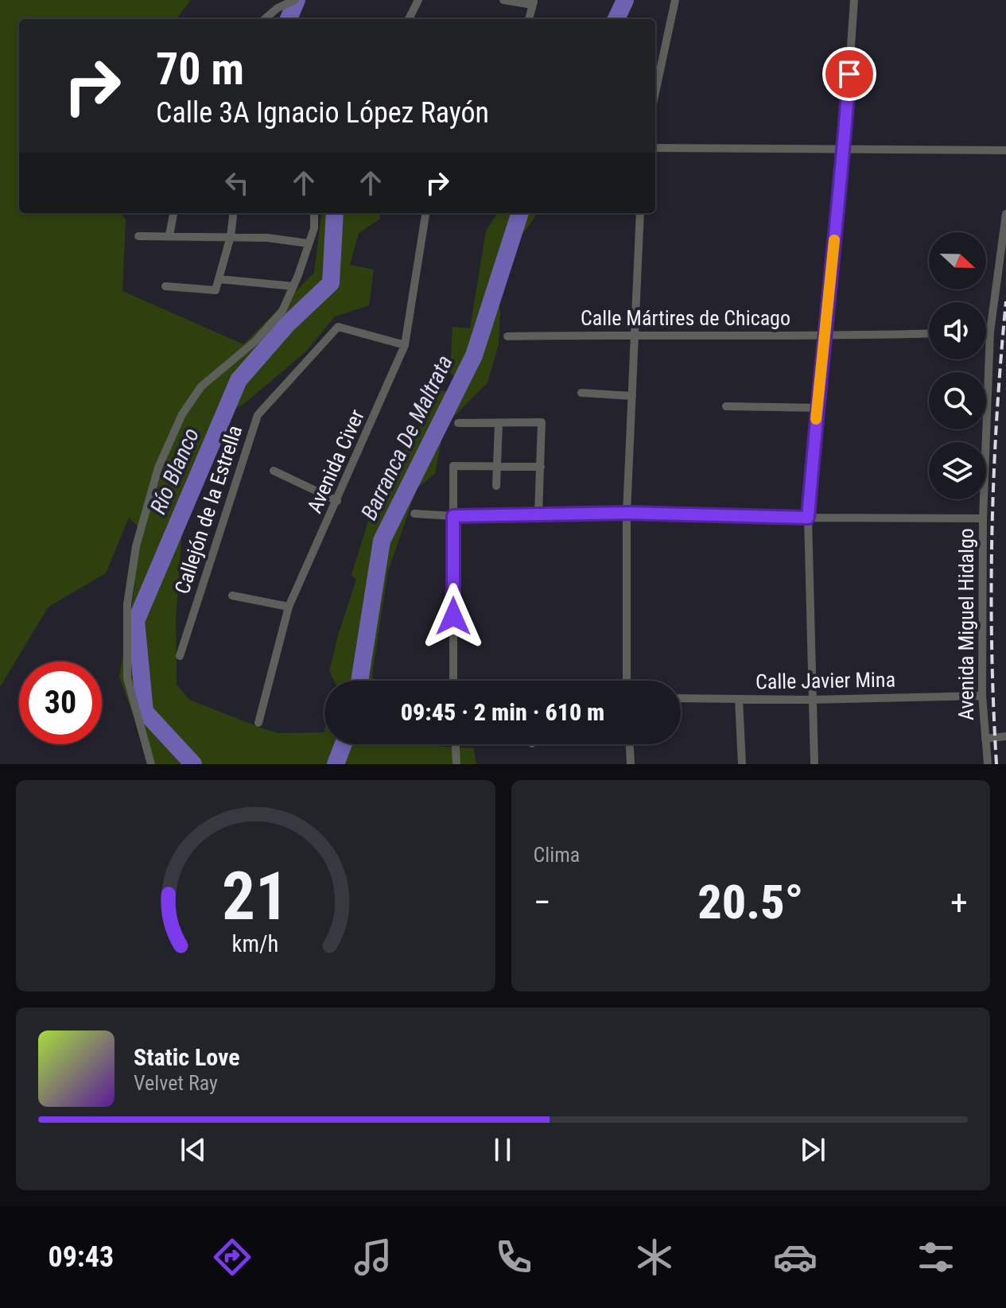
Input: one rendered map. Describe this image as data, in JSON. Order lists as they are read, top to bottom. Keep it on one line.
{"streets":{"street":["Calle Mártires de Chicago","Avenida Civer","Callejón de la Estrella","Avenida Miguel Hidalgo","Calle Javier Mina"]},"crossings":[["Avenida Civer","Callejón de la Estrella"],["Avenida Miguel Hidalgo","Calle Javier Mina"]],"water":["Barranca De Maltrata","Río Blanco"],"north":"right","page":{"turn":["70 m","Calle 3A Ignacio López Rayón"],"limit":"30","trip":"09:45 · 2 min · 610 m","tile":"Clima","heat":["−","20.5°","+"],"song":["Static Love","Velvet Ray"],"tabs":"09:43","gauge":["21","km/h"]}}
